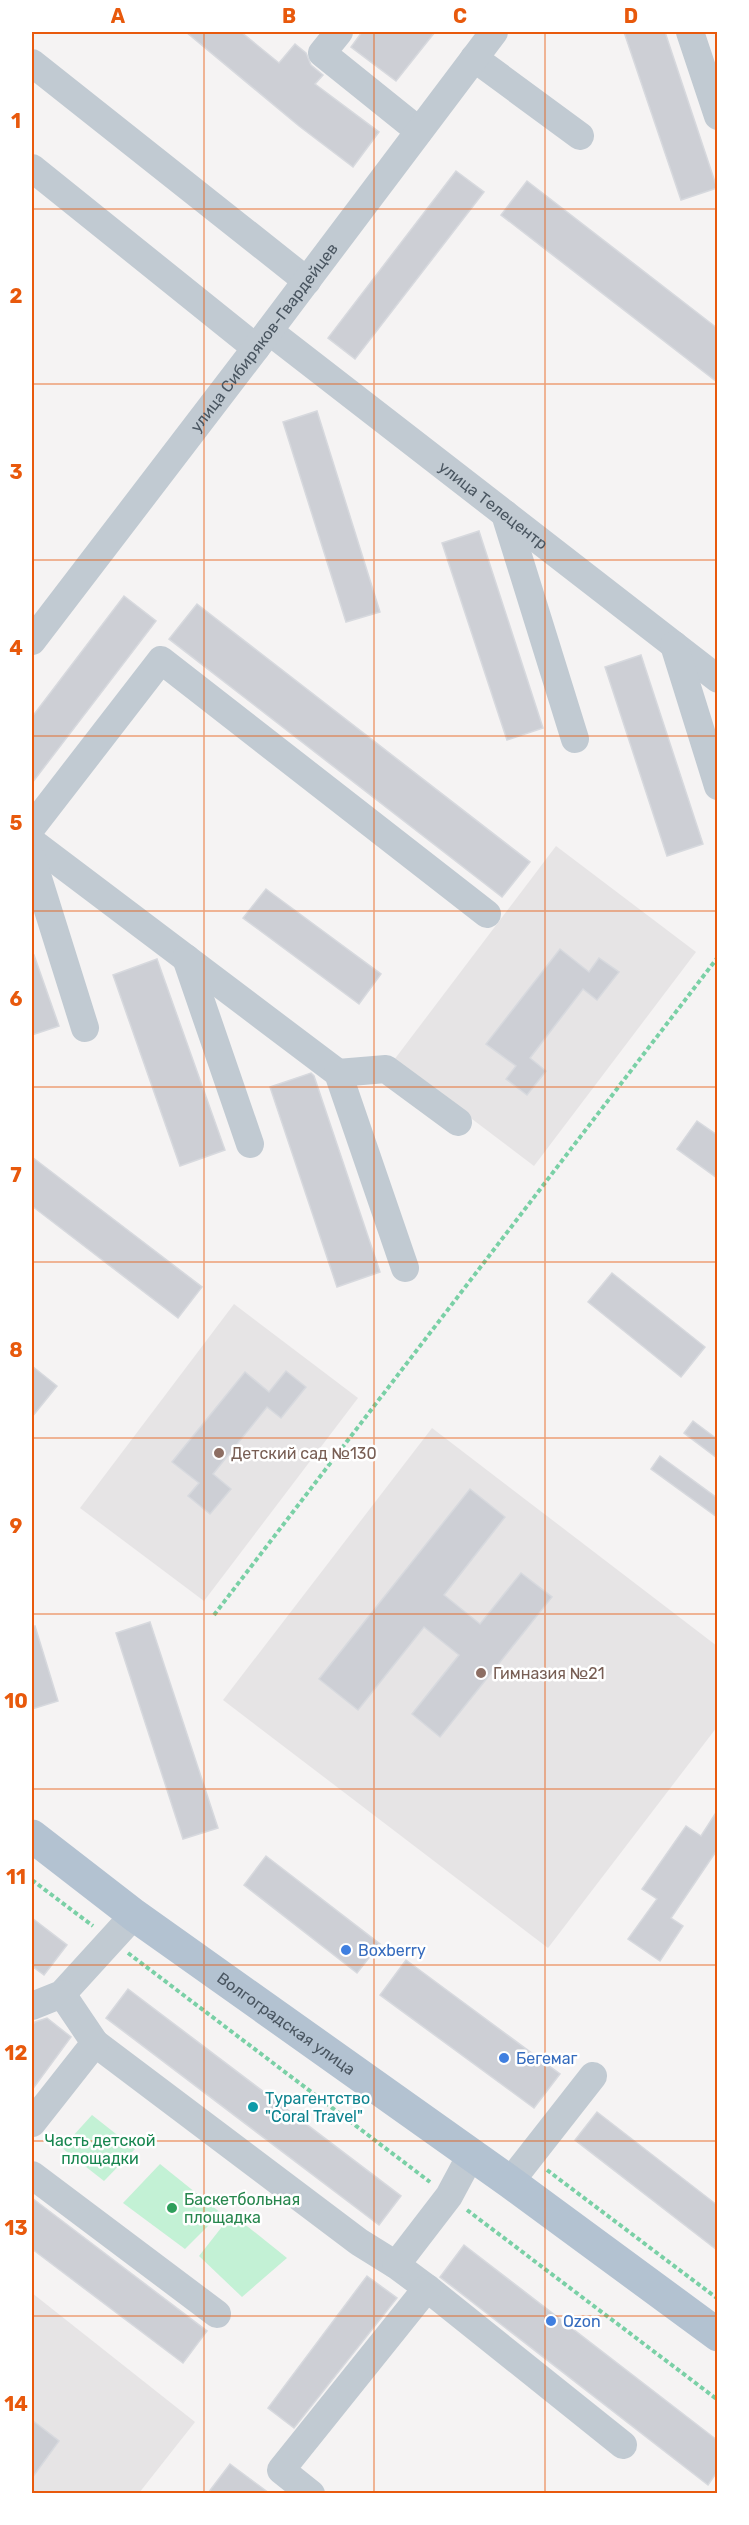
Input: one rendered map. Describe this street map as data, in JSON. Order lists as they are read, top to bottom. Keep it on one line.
{"streets":{"main road":["Волгоградская улица"],"street":["улица Сибиряков-Гвардейцев","улица Телецентр"]},"crossings":[["улица Сибиряков-Гвардейцев","улица Телецентр"]],"parks":["Часть детской площадки"],"places":["Детский сад №130","Гимназия №21","Boxberry","Бегемаг","Турагентство \"Coral Travel\"","Баскетбольная площадка","Ozon"],"grid":{"columns":["A","B","C","D"],"rows":["1","2","3","4","5","6","7","8","9","10","11","12","13","14"]}}
